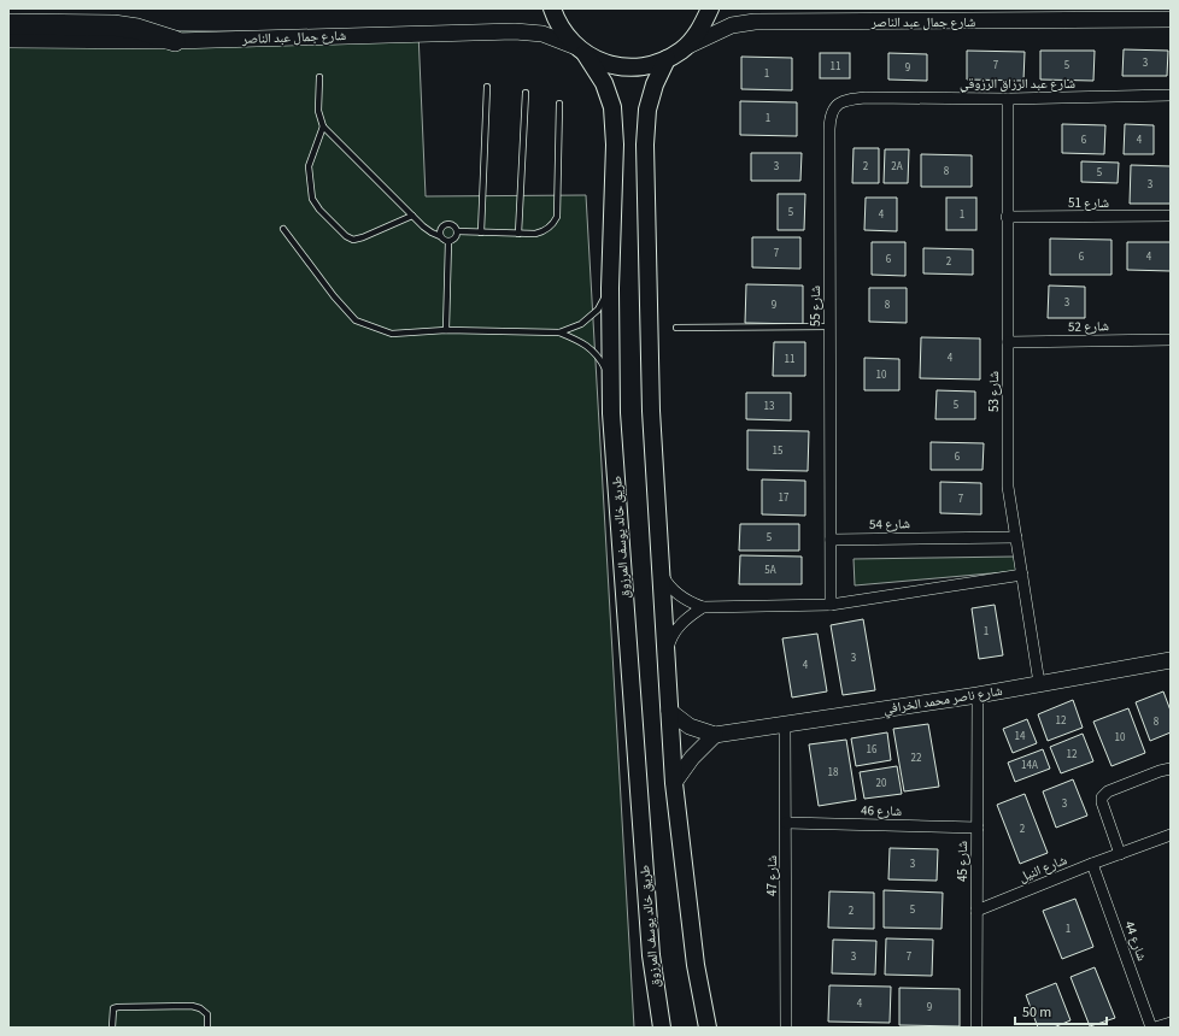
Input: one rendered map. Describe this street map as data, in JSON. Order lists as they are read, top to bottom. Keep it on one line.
{"streets":{"main road":["شارع جمال عبد الناصر","طريق خالد يوسف المرزوق","شارع ناصر محمد الخرافي"],"street":["شارع عبد الرزاق الرزوقي","شارع 51","شارع 55","شارع 52","شارع 53","شارع 54","شارع 46","شارع 45","شارع النيل","شارع 47","شارع 44"]},"crossings":[["شارع جمال عبد الناصر","طريق خالد يوسف المرزوق"],["شارع عبد الرزاق الرزوقي","شارع 55"],["شارع عبد الرزاق الرزوقي","شارع 53"],["شارع 51","شارع 53"],["شارع 55","شارع 54"],["شارع 52","شارع 53"],["شارع 53","شارع 54"],["شارع 53","شارع ناصر محمد الخرافي"],["شارع ناصر محمد الخرافي","شارع 45"],["شارع ناصر محمد الخرافي","شارع 47"],["شارع 46","شارع 45"],["شارع 46","شارع 47"],["شارع 45","شارع النيل"],["شارع النيل","شارع 44"]],"house_numbers":["3","7","5","11","9","1","1","6","4","3","2","2A","8","5","3","5","4","1","7","6","4","6","2","3","9","8","4","11","10","5","13","15","6","17","7","5","5A","1","3","4","12","8","14","10","16","12","22","14A","18","20","3","2","3","5","2","1","3","7","4","9"],"scale_bar":"50 m"}
